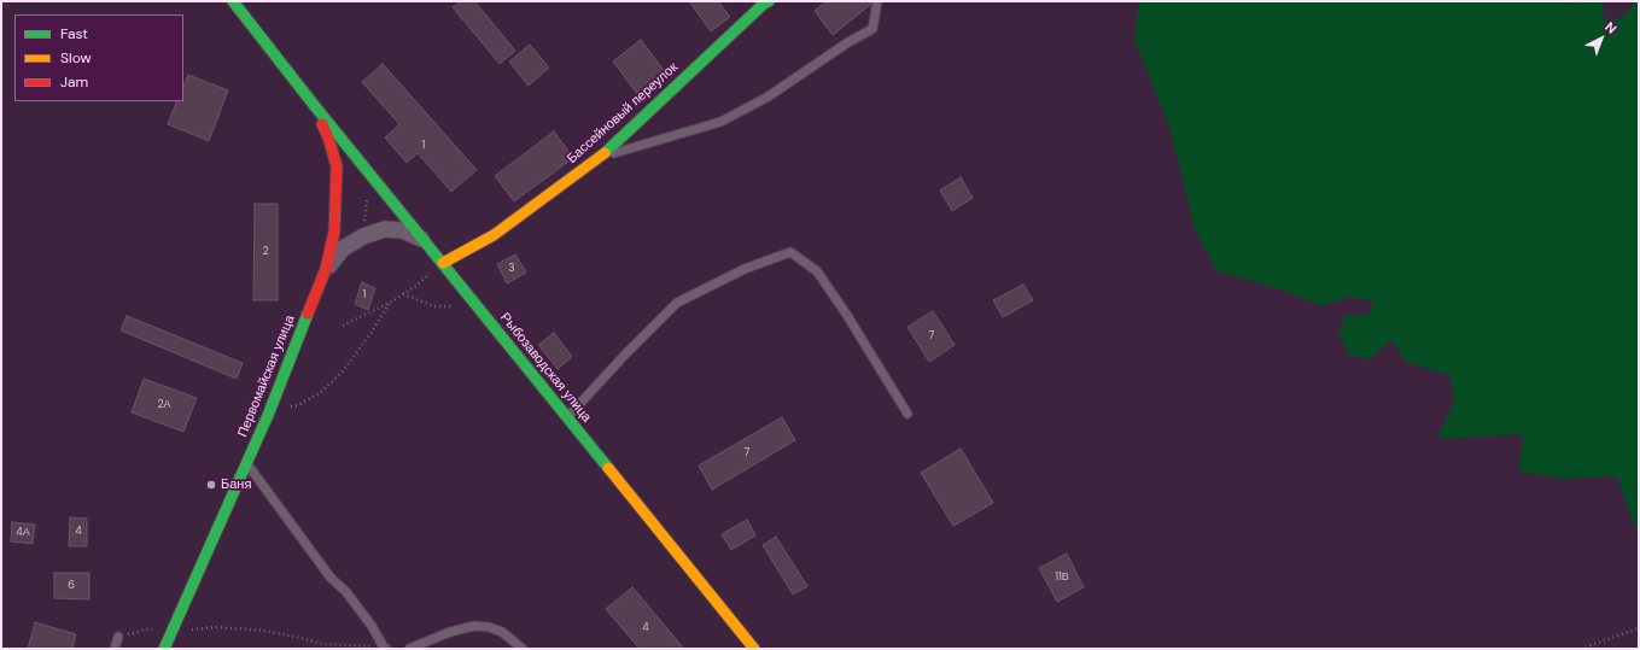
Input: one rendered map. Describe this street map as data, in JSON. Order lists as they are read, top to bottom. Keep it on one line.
{"streets":{"street":["Бассейновый переулок","Рыбозаводская улица","Первомайская улица"]},"crossings":[["Бассейновый переулок","Рыбозаводская улица"],["Рыбозаводская улица","Первомайская улица"]],"places":["Баня"],"house_numbers":["1","2","3","1","7","2А","7","4","4А","11В","6","4"],"legend":["Fast","Slow","Jam"],"north":"top right"}
